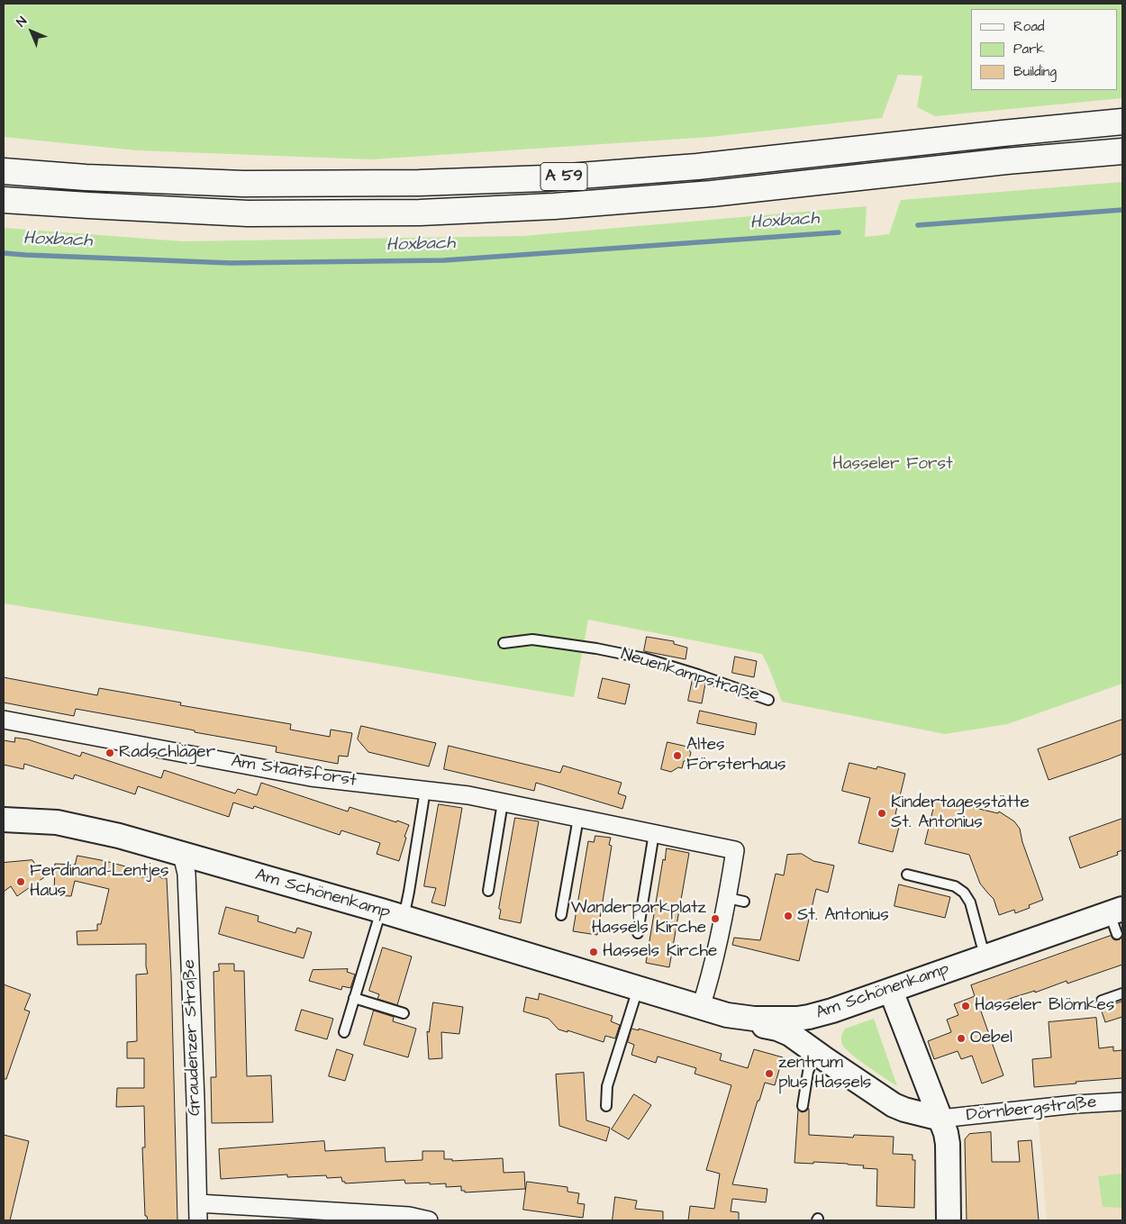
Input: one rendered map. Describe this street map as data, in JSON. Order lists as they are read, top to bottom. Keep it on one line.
{"streets":{"highway":["A 59"],"main road":["Am Schönenkamp"],"street":["Am Staatsforst","Graudenzer Straße","Dörnbergstraße"],"lane":["Neuenkampstraße"]},"crossings":[["Am Schönenkamp","Graudenzer Straße"]],"water":["Hoxbach"],"parks":["Hasseler Forst"],"places":["Radschläger","Altes Försterhaus","Kindertagesstätte St. Antonius","Ferdinand-Lentjes Haus","St. Antonius","Wanderparkplatz Hassels Kirche","Hassels Kirche","Hasseler Blömkes","Oebel","zentrum plus Hassels"],"legend":["Road","Park","Building"],"north":"top left"}
